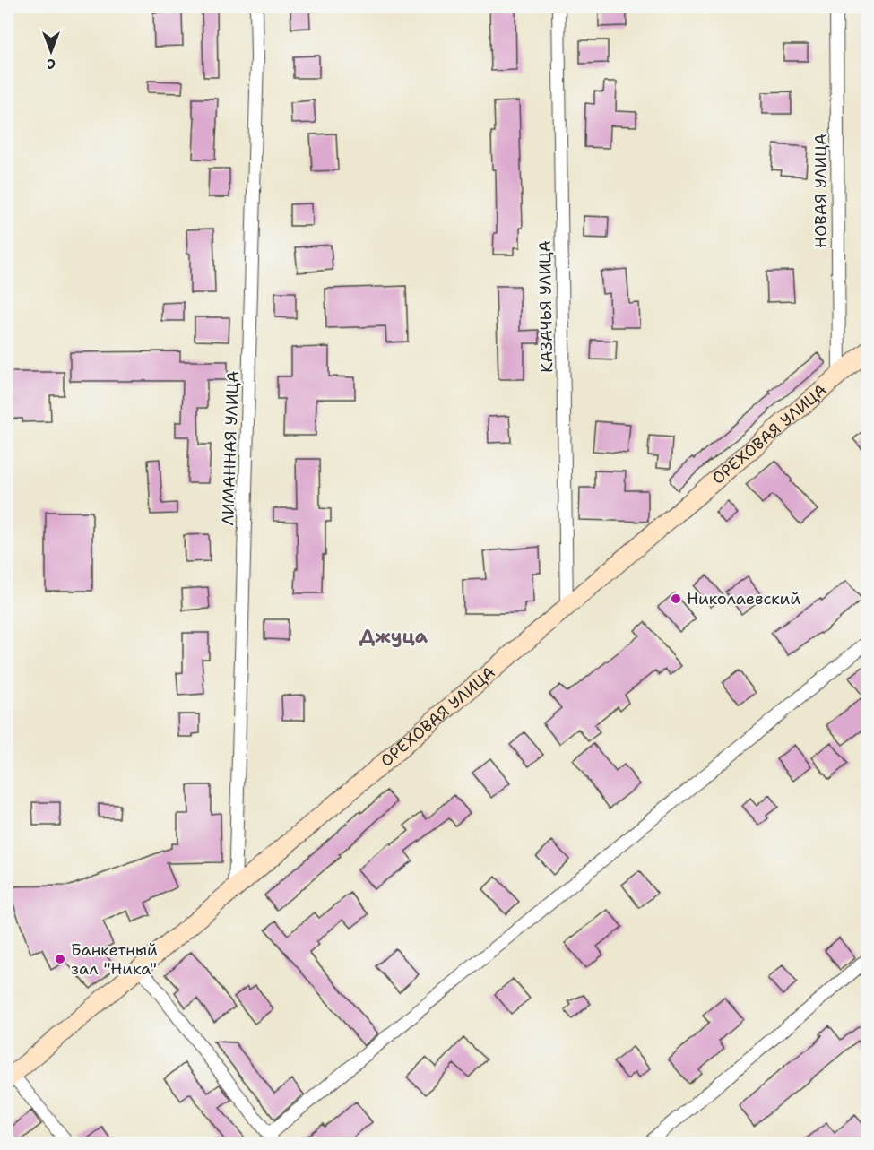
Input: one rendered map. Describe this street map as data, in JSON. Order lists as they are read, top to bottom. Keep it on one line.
{"streets":{"main road":["ОРЕХОВАЯ УЛИЦА"],"street":["НОВАЯ УЛИЦА","КАЗАЧЬЯ УЛИЦА","ЛИМАННАЯ УЛИЦА"]},"crossings":[["НОВАЯ УЛИЦА","ОРЕХОВАЯ УЛИЦА"],["КАЗАЧЬЯ УЛИЦА","ОРЕХОВАЯ УЛИЦА"],["ОРЕХОВАЯ УЛИЦА","ЛИМАННАЯ УЛИЦА"]],"districts":["Джуца"],"places":["Николаевский","Банкетный зал \"Ника\""],"north":"bottom"}
